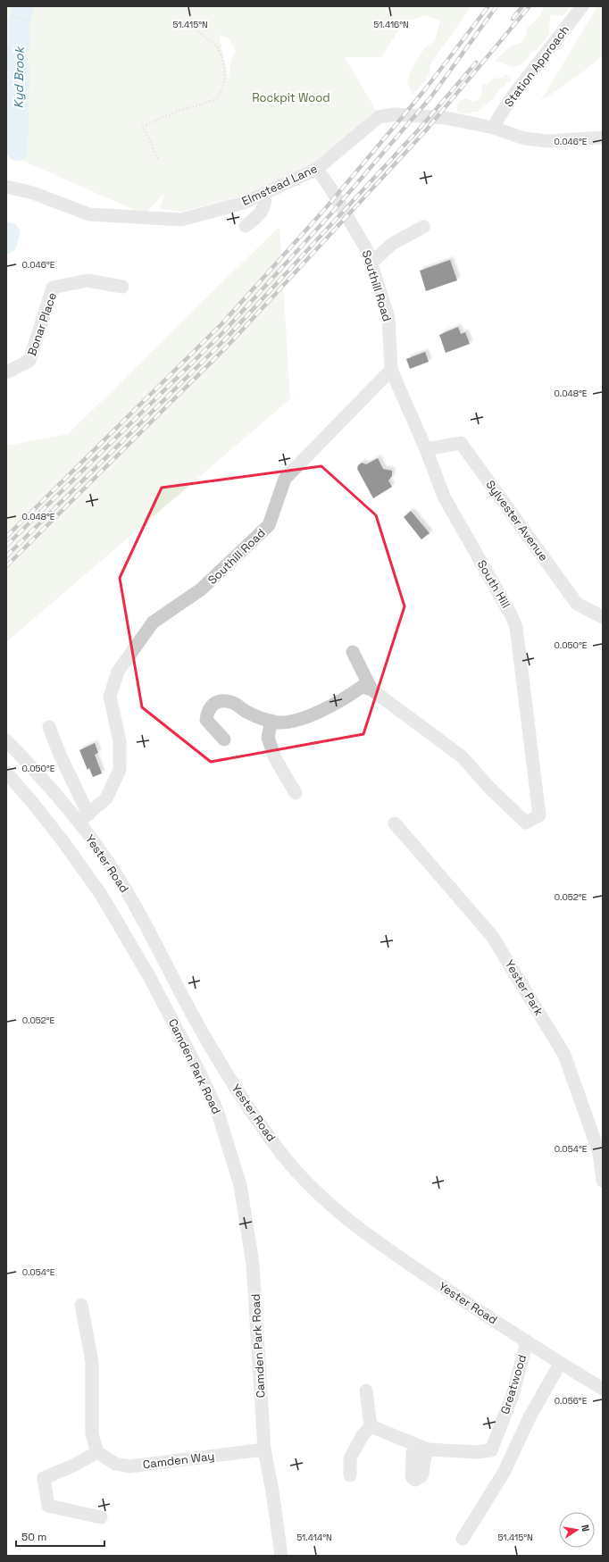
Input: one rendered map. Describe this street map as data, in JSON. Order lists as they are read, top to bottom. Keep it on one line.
{"streets":{"street":["Station Approach","Elmstead Lane","Southill Road","Bonar Place","Sylvester Avenue","South Hill","Yester Road","Yester Park","Camden Park Road","Greatwood","Camden Way"]},"crossings":[["Station Approach","Elmstead Lane"],["Elmstead Lane","Southill Road"],["Southill Road","South Hill"],["Southill Road","Yester Road"],["Sylvester Avenue","South Hill"],["Yester Road","Greatwood"],["Camden Park Road","Camden Way"]],"water":["Kyd Brook"],"parks":["Rockpit Wood"],"scale_bar":"50 m","north":"right","coordinates":["51.415°N","51.416°N","0.046°E","0.048°E","0.050°E","0.052°E","0.054°E","0.056°E","51.414°N"]}
